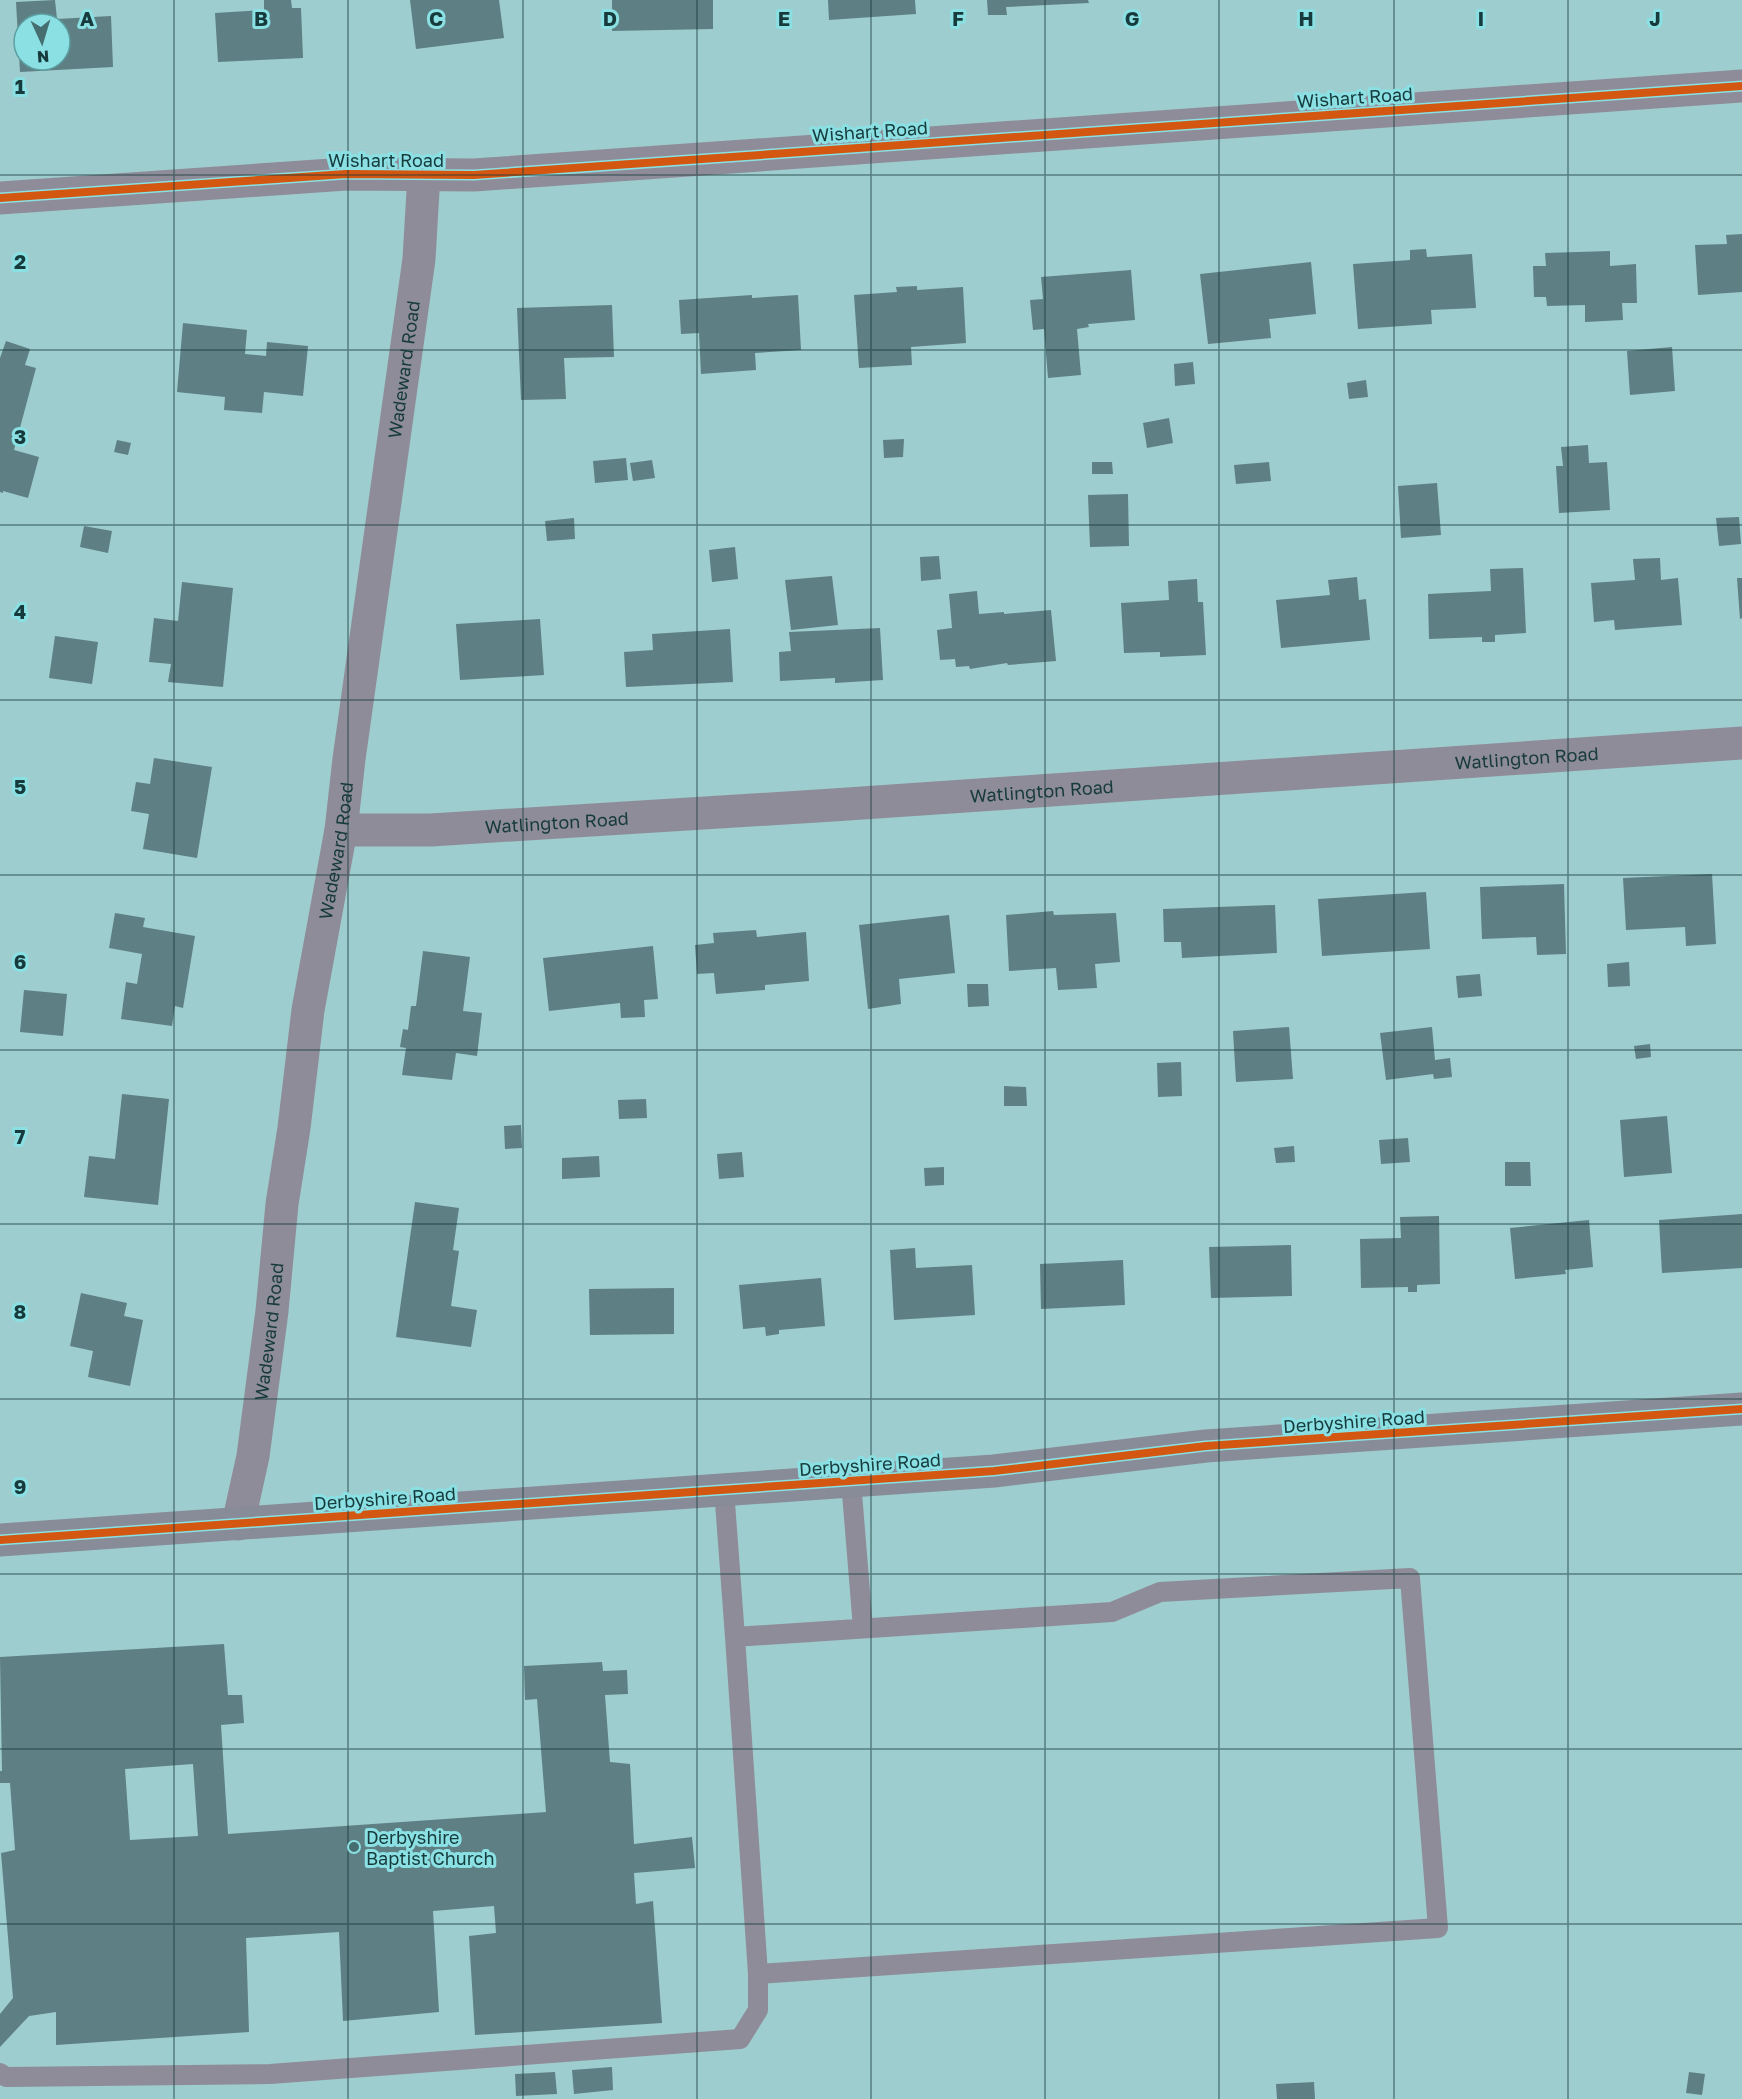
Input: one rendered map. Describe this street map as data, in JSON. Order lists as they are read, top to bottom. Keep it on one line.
{"streets":{"street":["Wishart Road","Wadeward Road","Watlington Road","Derbyshire Road"]},"crossings":[["Wishart Road","Wadeward Road"],["Wadeward Road","Watlington Road"],["Wadeward Road","Derbyshire Road"]],"places":["Derbyshire Baptist Church"],"north":"bottom","grid":{"columns":["A","B","C","D","E","F","G","H","I","J"],"rows":["1","2","3","4","5","6","7","8","9"]}}
